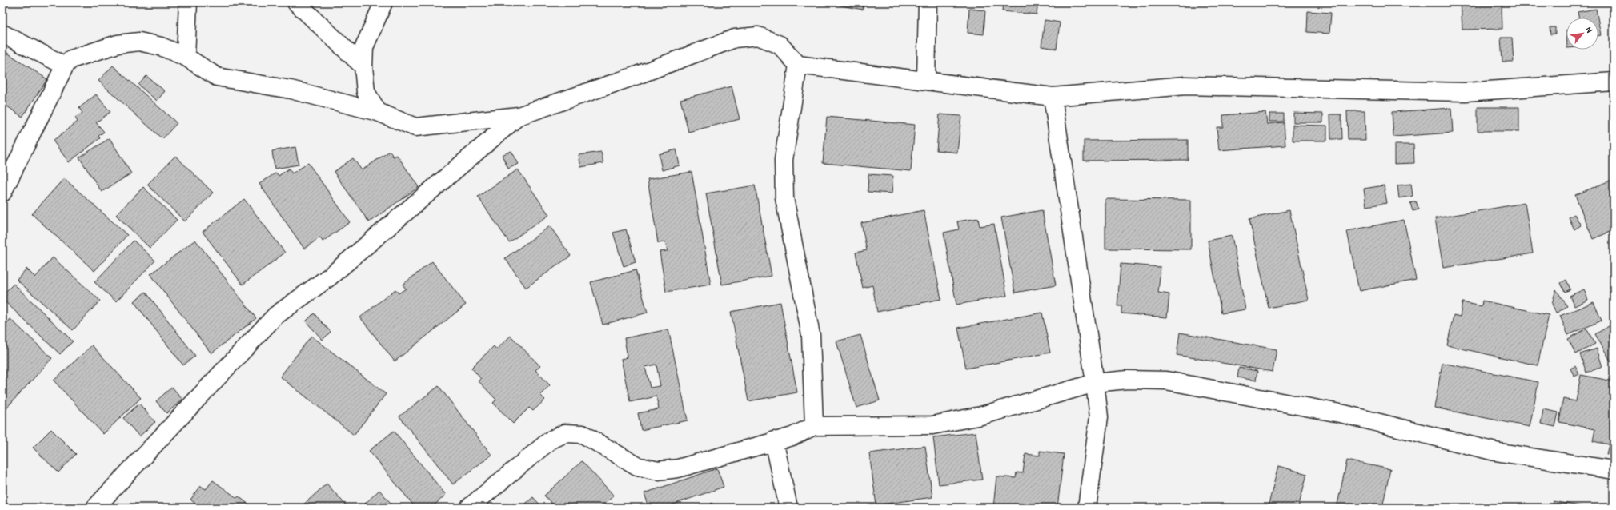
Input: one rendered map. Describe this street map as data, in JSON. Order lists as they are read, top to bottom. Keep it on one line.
{"north":"top right"}
